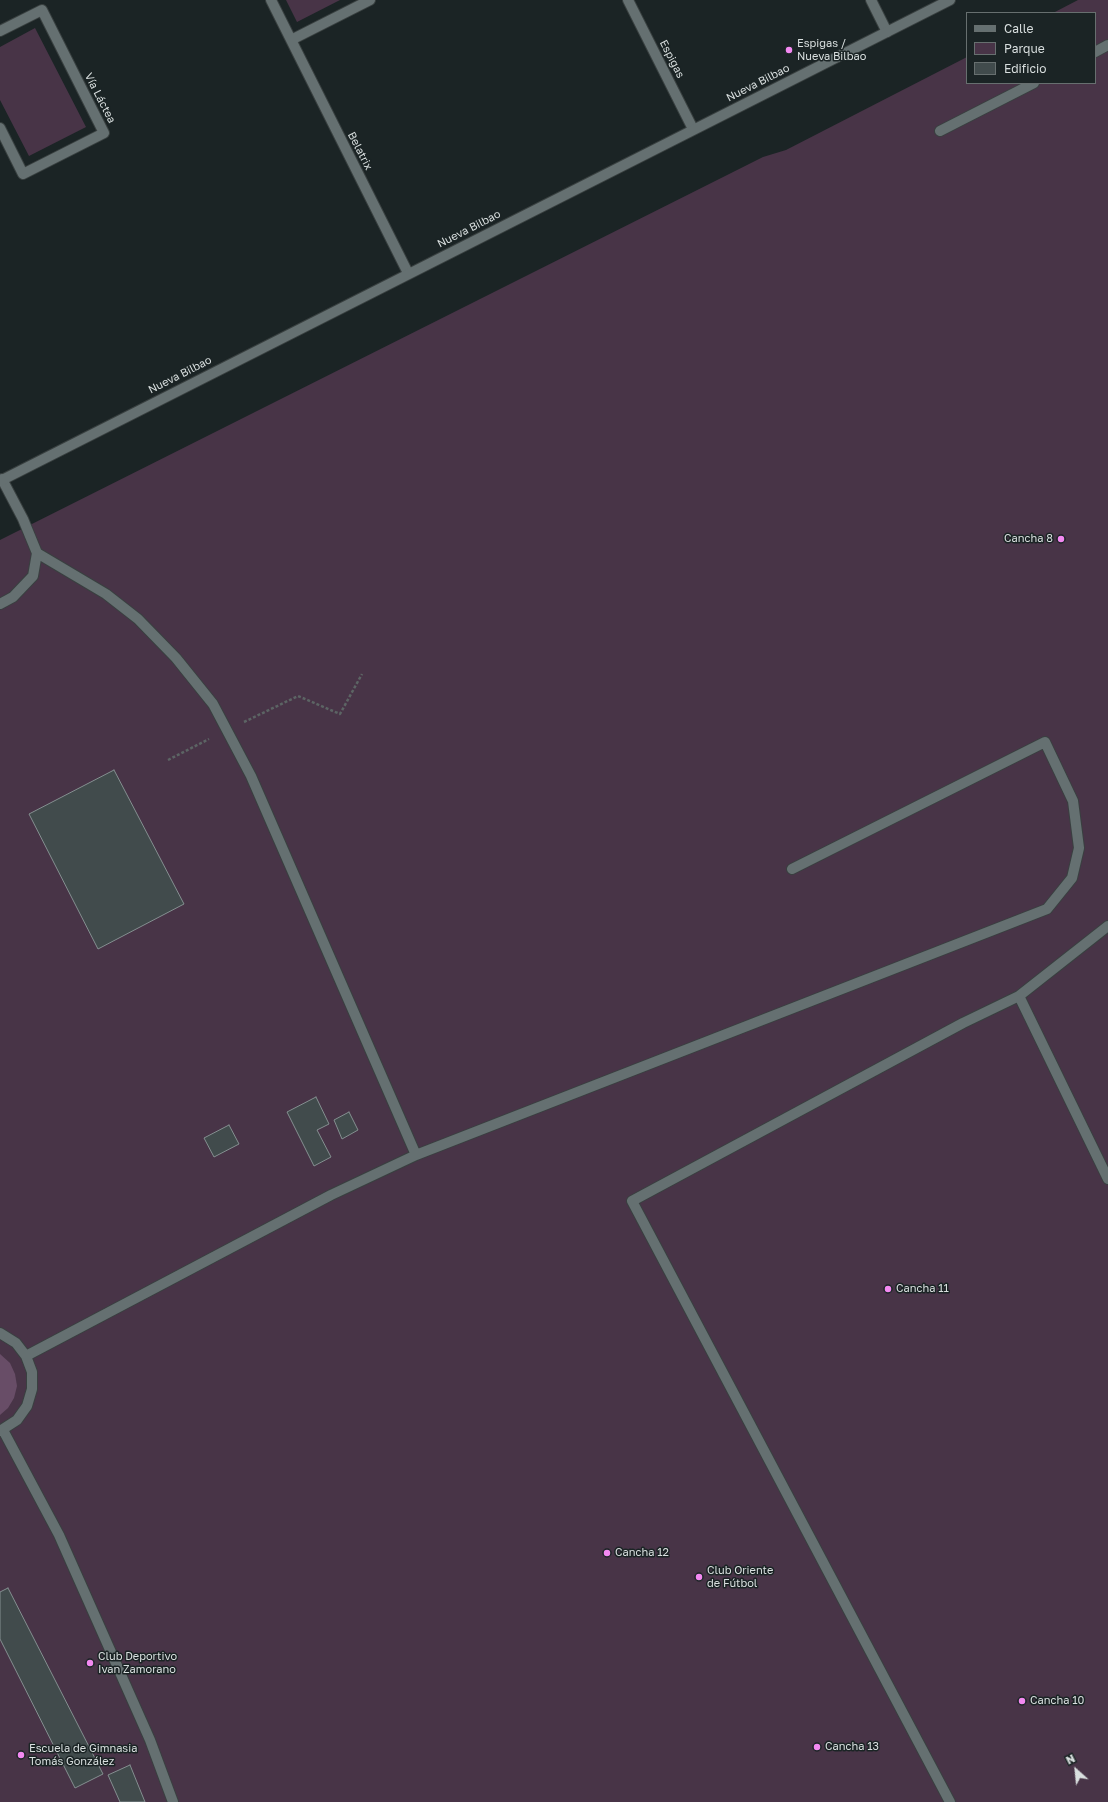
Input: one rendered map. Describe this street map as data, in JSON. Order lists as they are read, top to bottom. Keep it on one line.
{"streets":{"street":["Espigas","Nueva Bilbao","Vía Láctea","Belatrix"]},"crossings":[["Espigas","Nueva Bilbao"],["Nueva Bilbao","Belatrix"]],"places":["Espigas / Nueva Bilbao","Cancha 8","Cancha 11","Cancha 12","Club Oriente de Fútbol","Club Deportivo Ivan Zamorano","Cancha 10","Cancha 13","Escuela de Gimnasia Tomás González"],"legend":["Calle","Parque","Edificio"],"north":"top left"}
